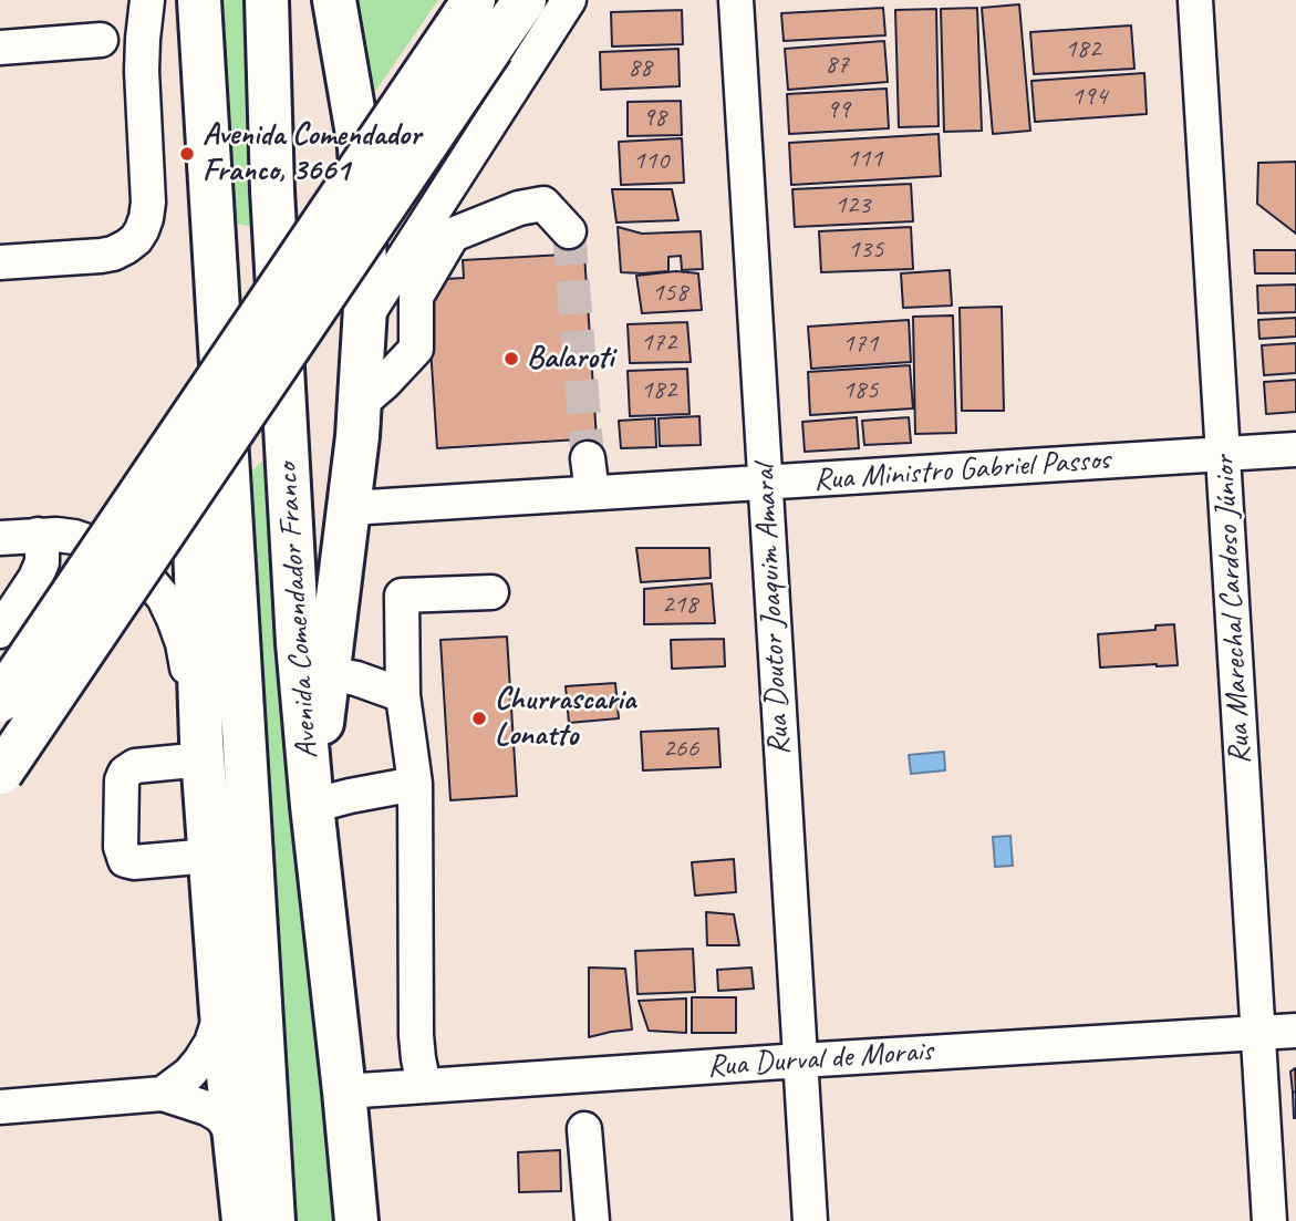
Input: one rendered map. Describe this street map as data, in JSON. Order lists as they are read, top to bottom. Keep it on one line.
{"streets":{"main road":["Avenida Comendador Franco"],"street":["Rua Ministro Gabriel Passos","Rua Doutor Joaquim Amaral","Rua Marechal Cardoso Júnior","Rua Durval de Morais"]},"crossings":[["Rua Ministro Gabriel Passos","Rua Doutor Joaquim Amaral"],["Rua Ministro Gabriel Passos","Rua Marechal Cardoso Júnior"],["Rua Doutor Joaquim Amaral","Rua Durval de Morais"],["Rua Marechal Cardoso Júnior","Rua Durval de Morais"],["Avenida Comendador Franco","Rua Durval de Morais"]],"places":["Avenida Comendador Franco, 3661","Balaroti","Churrascaria Lonatto"],"house_numbers":["182","87","88","194","99","98","111","110","123","135","158","172","171","182","185","218","266"]}
